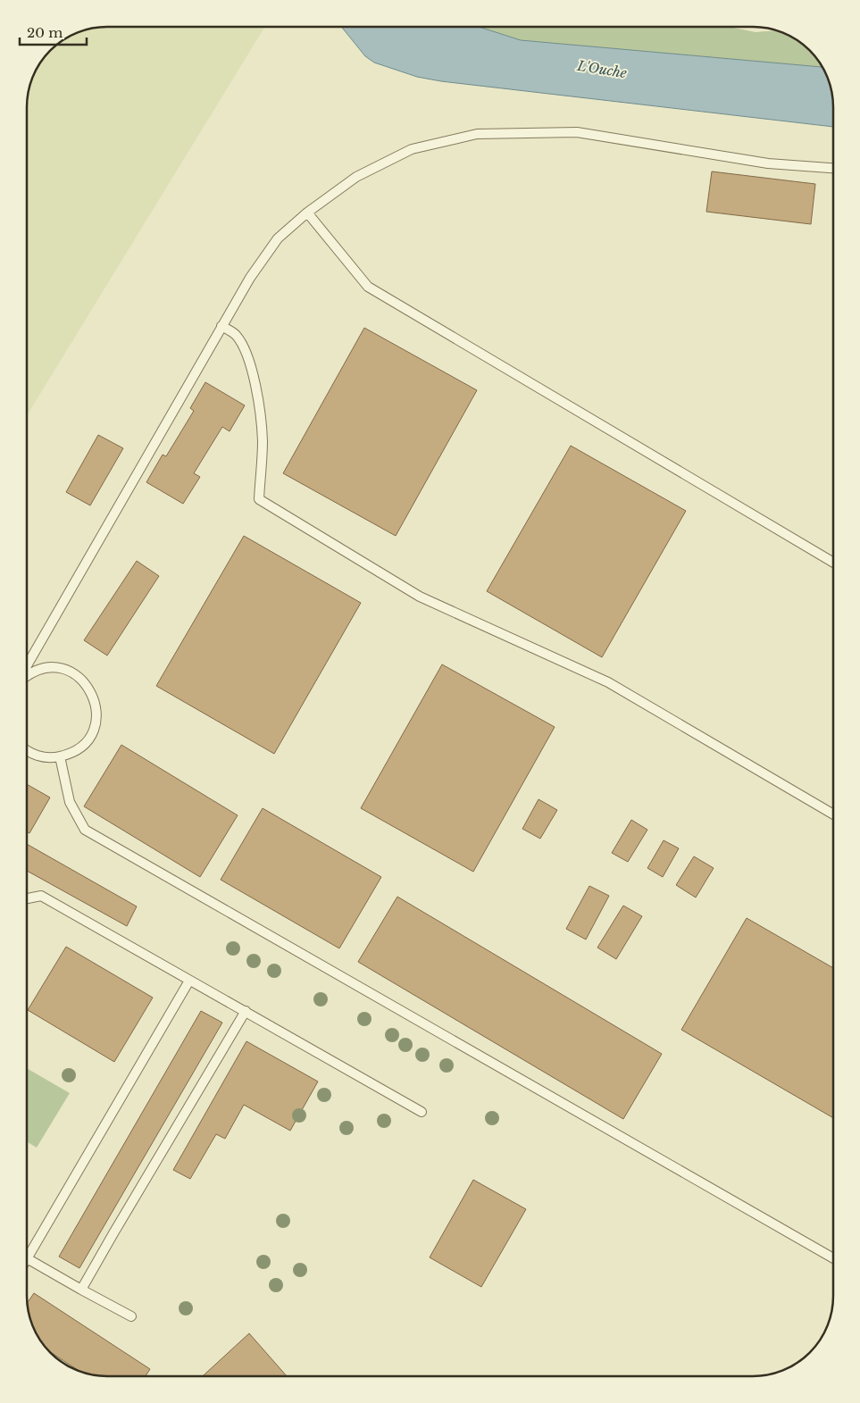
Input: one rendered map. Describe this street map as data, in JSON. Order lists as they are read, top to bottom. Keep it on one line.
{"water":["L'Ouche"],"scale_bar":"20 m"}
